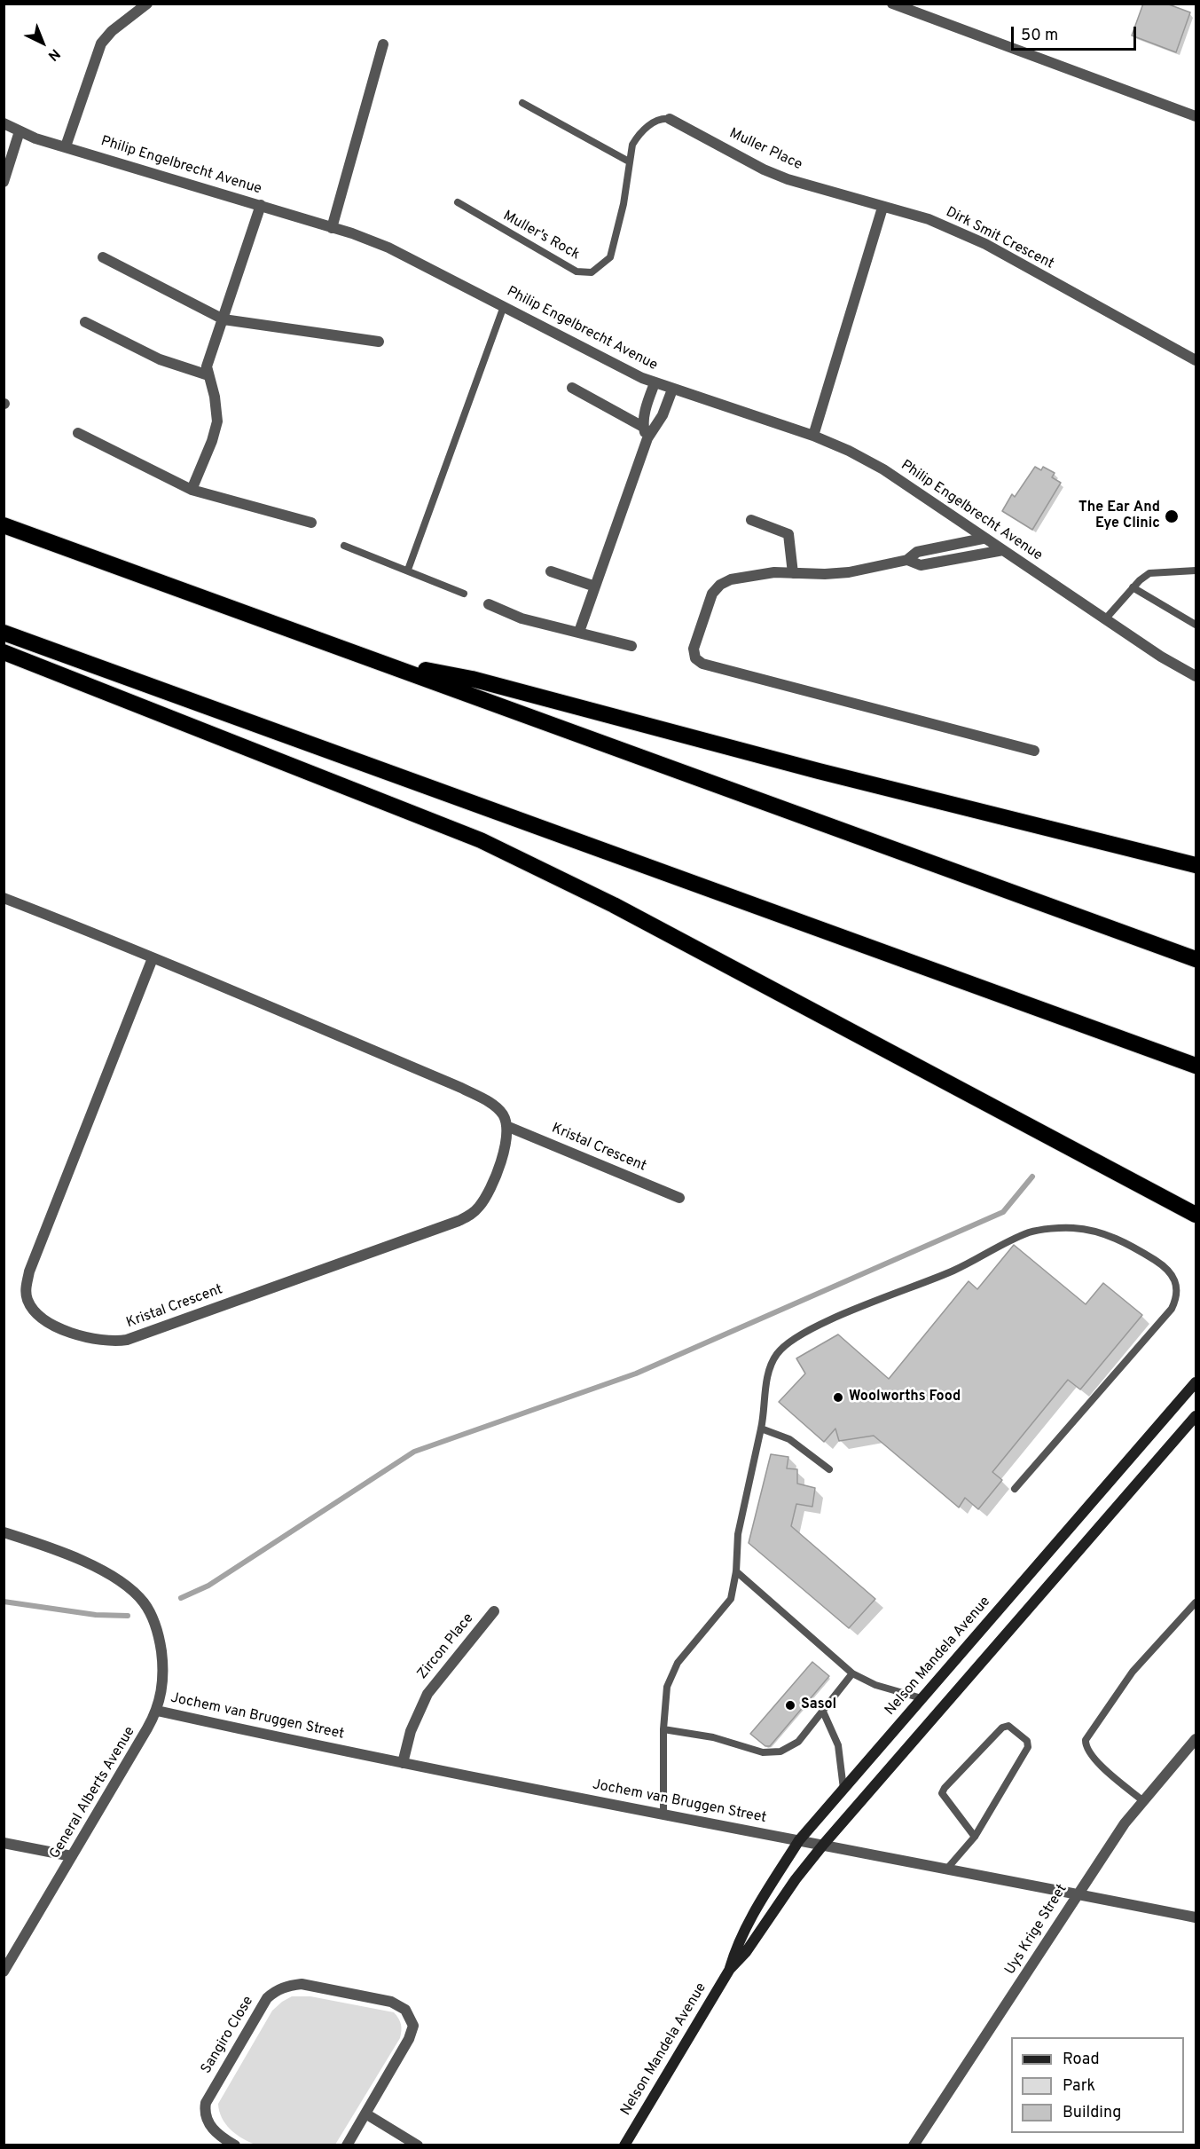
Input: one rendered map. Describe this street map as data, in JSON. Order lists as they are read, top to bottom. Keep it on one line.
{"streets":{"street":["Muller Place","Philip Engelbrecht Avenue","Dirk Smit Crescent","Kristal Crescent","Zircon Place","Nelson Mandela Avenue","Jochem van Bruggen Street","General Alberts Avenue","Uys Krige Street","Sangiro Close"],"lane":["Muller's Rock"]},"crossings":[["Muller Place","Muller's Rock"],["Muller Place","Dirk Smit Crescent"],["Zircon Place","Jochem van Bruggen Street"],["Nelson Mandela Avenue","Jochem van Bruggen Street"],["Jochem van Bruggen Street","General Alberts Avenue"],["Jochem van Bruggen Street","Uys Krige Street"]],"places":["The Ear And Eye Clinic","Woolworths Food","Sasol"],"legend":["Road","Park","Building"],"scale_bar":"50 m","north":"bottom right"}
